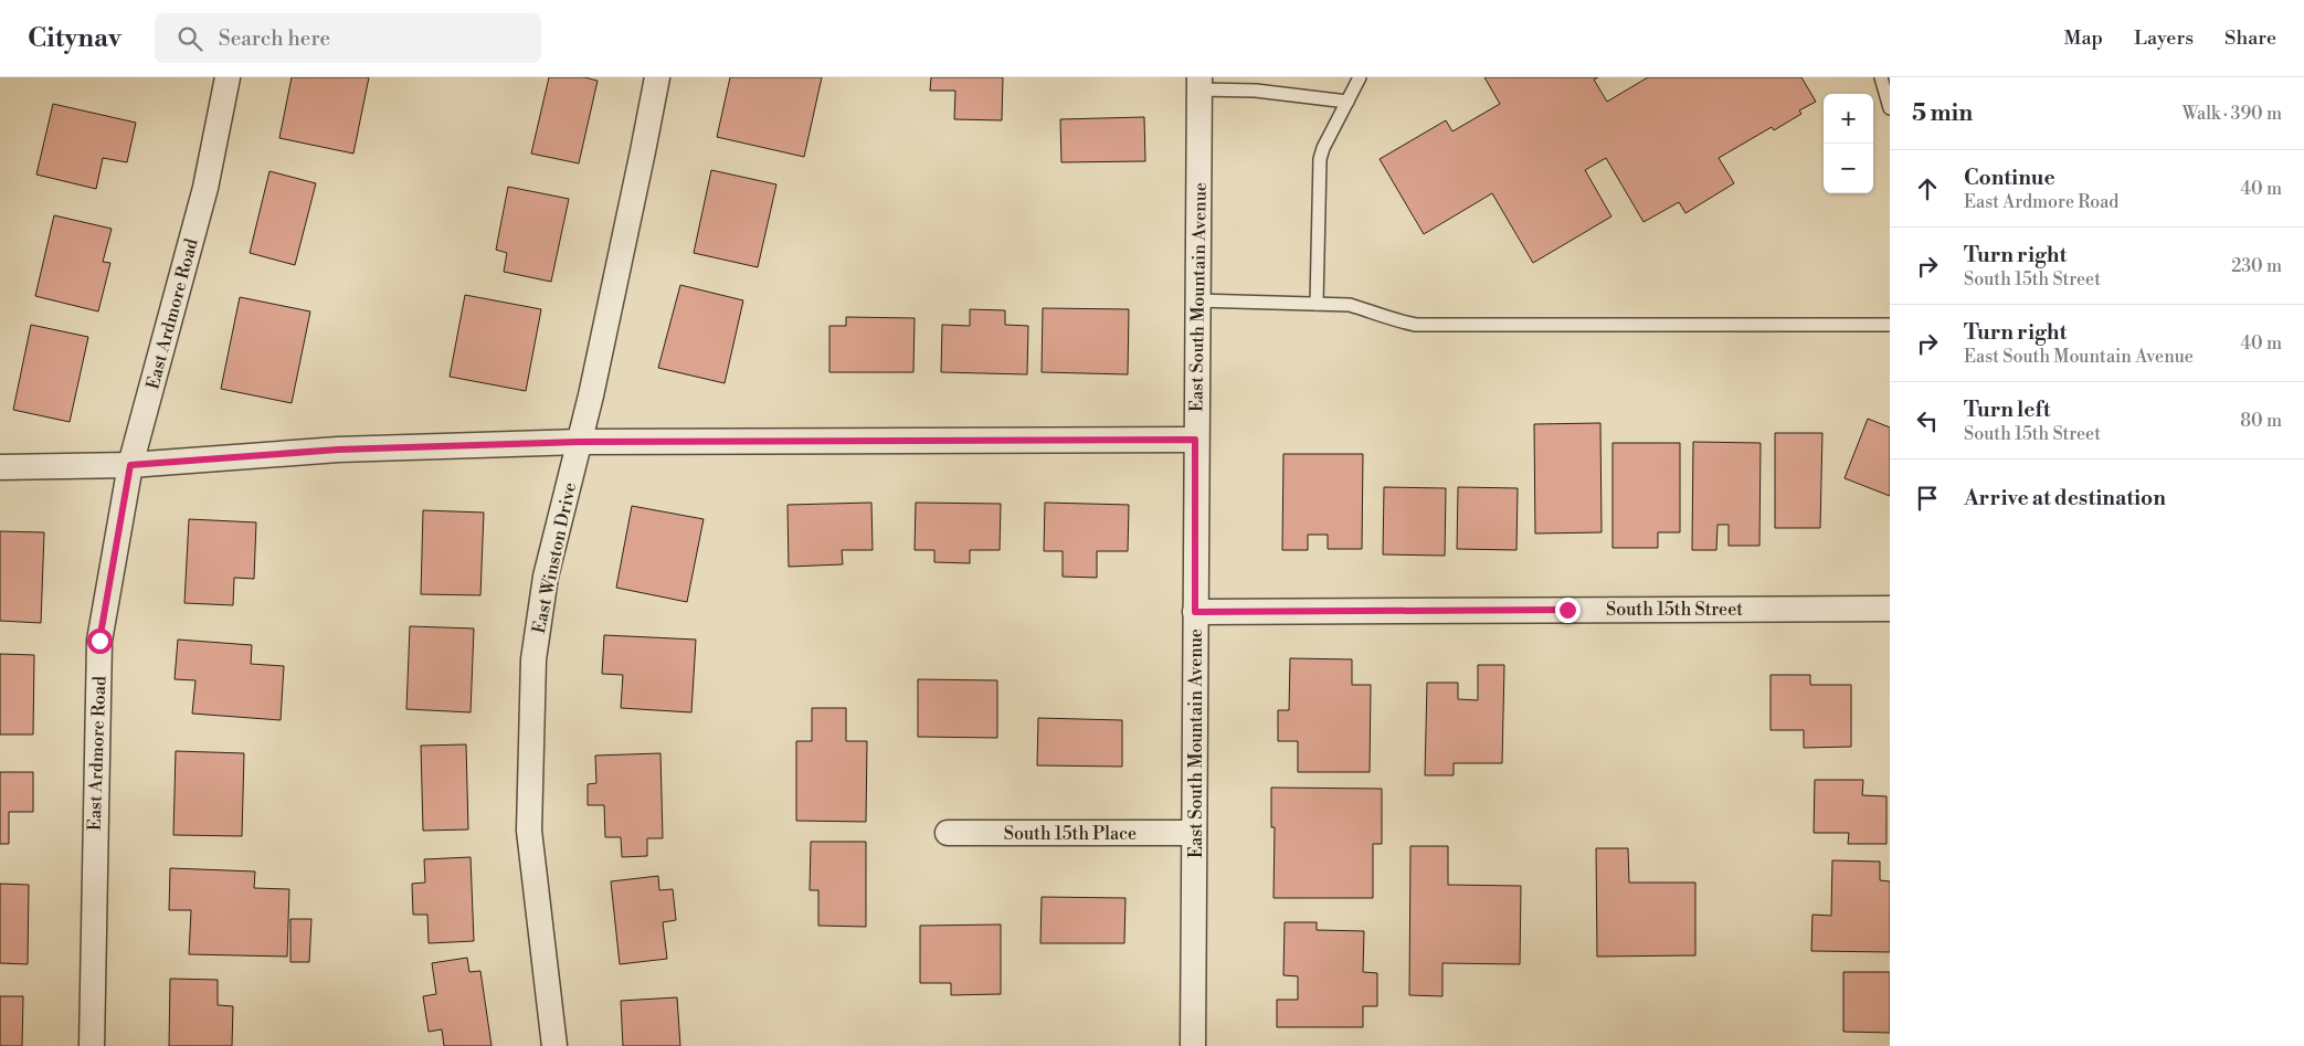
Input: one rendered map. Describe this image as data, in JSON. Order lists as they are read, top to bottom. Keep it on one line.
{"streets":{"street":["East South Mountain Avenue","East Ardmore Road","East Winston Drive","South 15th Street","South 15th Place"]},"crossings":[["East South Mountain Avenue","South 15th Street"],["East South Mountain Avenue","South 15th Place"]],"page":{"header":"Citynav","search":"Search here","nav":["Map","Layers","Share"],"heading":["5 min","Walk · 390 m"],"map_buttons":["+","−"],"list":[["Continue","East Ardmore Road","40 m"],["Turn right","South 15th Street","230 m"],["Turn right","East South Mountain Avenue","40 m"],["Turn left","South 15th Street","80 m"],"Arrive at destination"]}}
